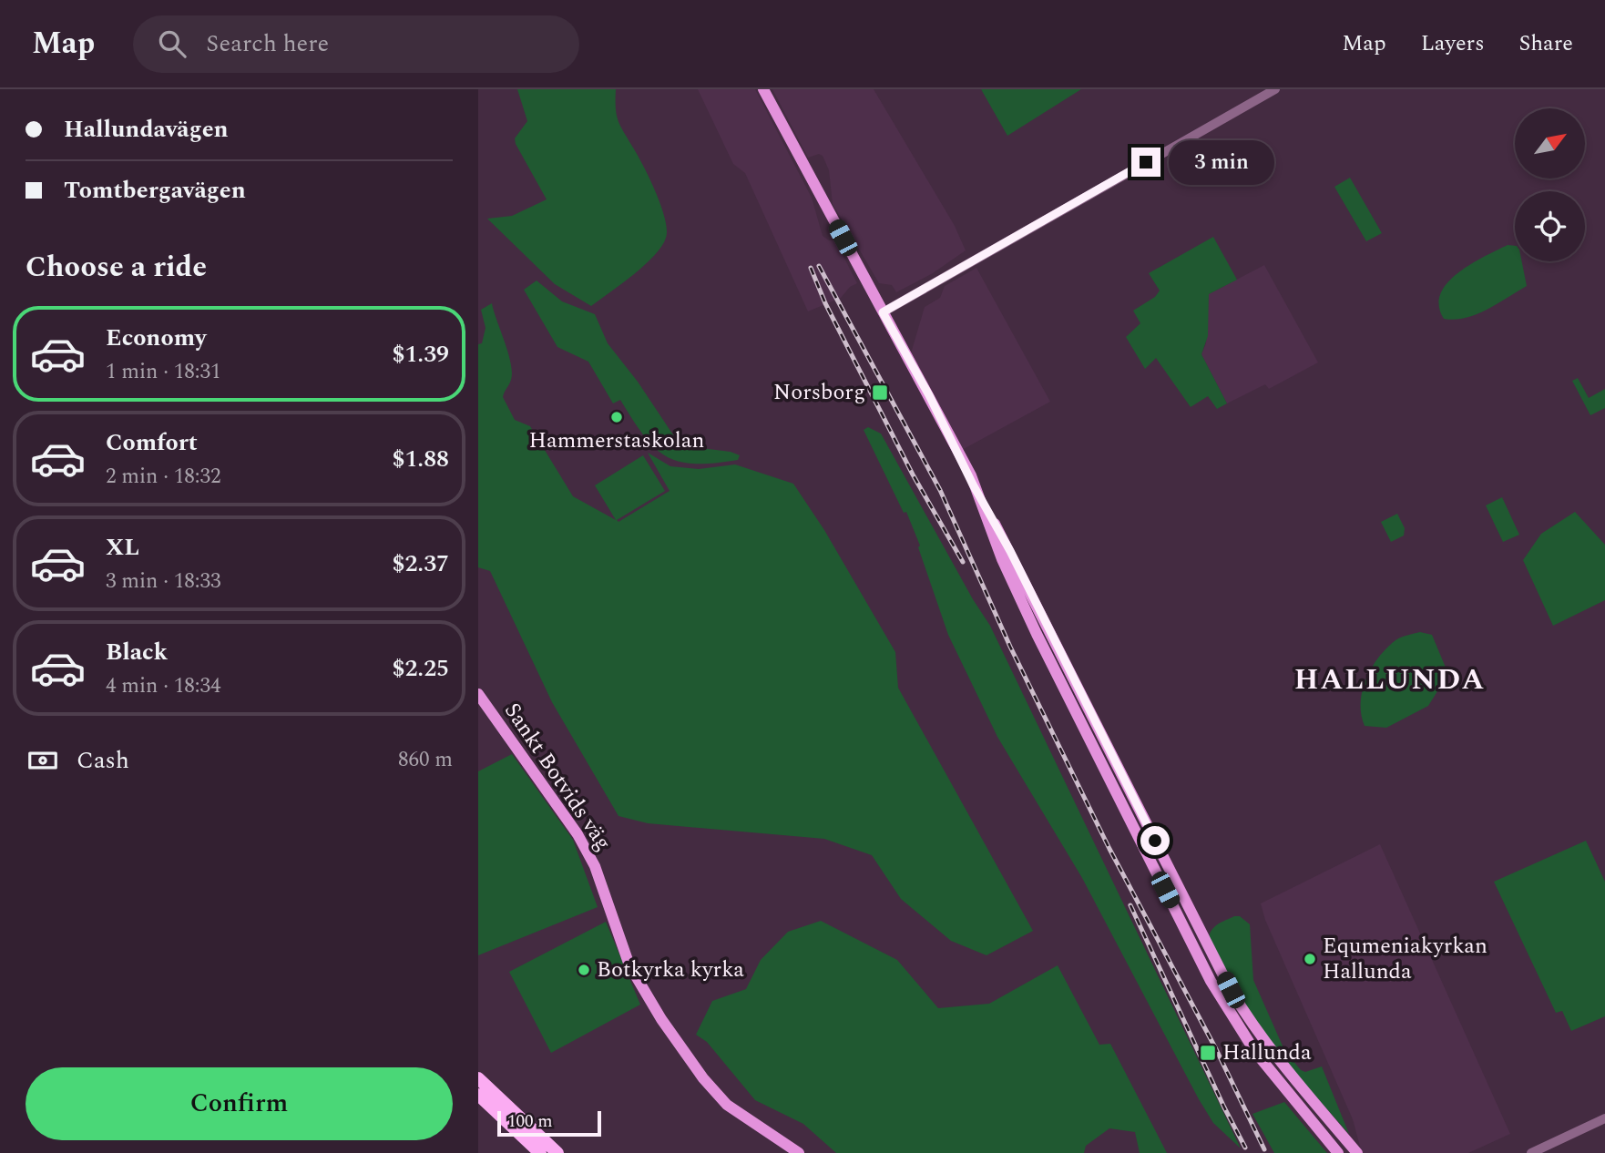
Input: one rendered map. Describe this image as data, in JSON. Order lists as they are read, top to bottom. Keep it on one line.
{"streets":{"main road":["Sankt Botvids väg"]},"districts":["HALLUNDA"],"places":{"transit":["Norsborg","Hallunda"],"other":["Hammerstaskolan","Equmeniakyrkan Hallunda","Botkyrka kyrka"]},"scale_bar":"100 m","north":"top right","page":{"header":"Map","search":"Search here","nav":["Map","Layers","Share"],"banner":["Hallundavägen","Tomtbergavägen"],"bubble":"3 min","heading":"Choose a ride","list":[{"name":"Economy","note":"1 min · 18:31","value":"$1.39"},{"name":"Comfort","note":"2 min · 18:32","value":"$1.88"},{"name":"XL","note":"3 min · 18:33","value":"$2.37"},{"name":"Black","note":"4 min · 18:34","value":"$2.25"}],"pay":["Cash","860 m"],"buttons":"Confirm","scale":"100 m"}}
